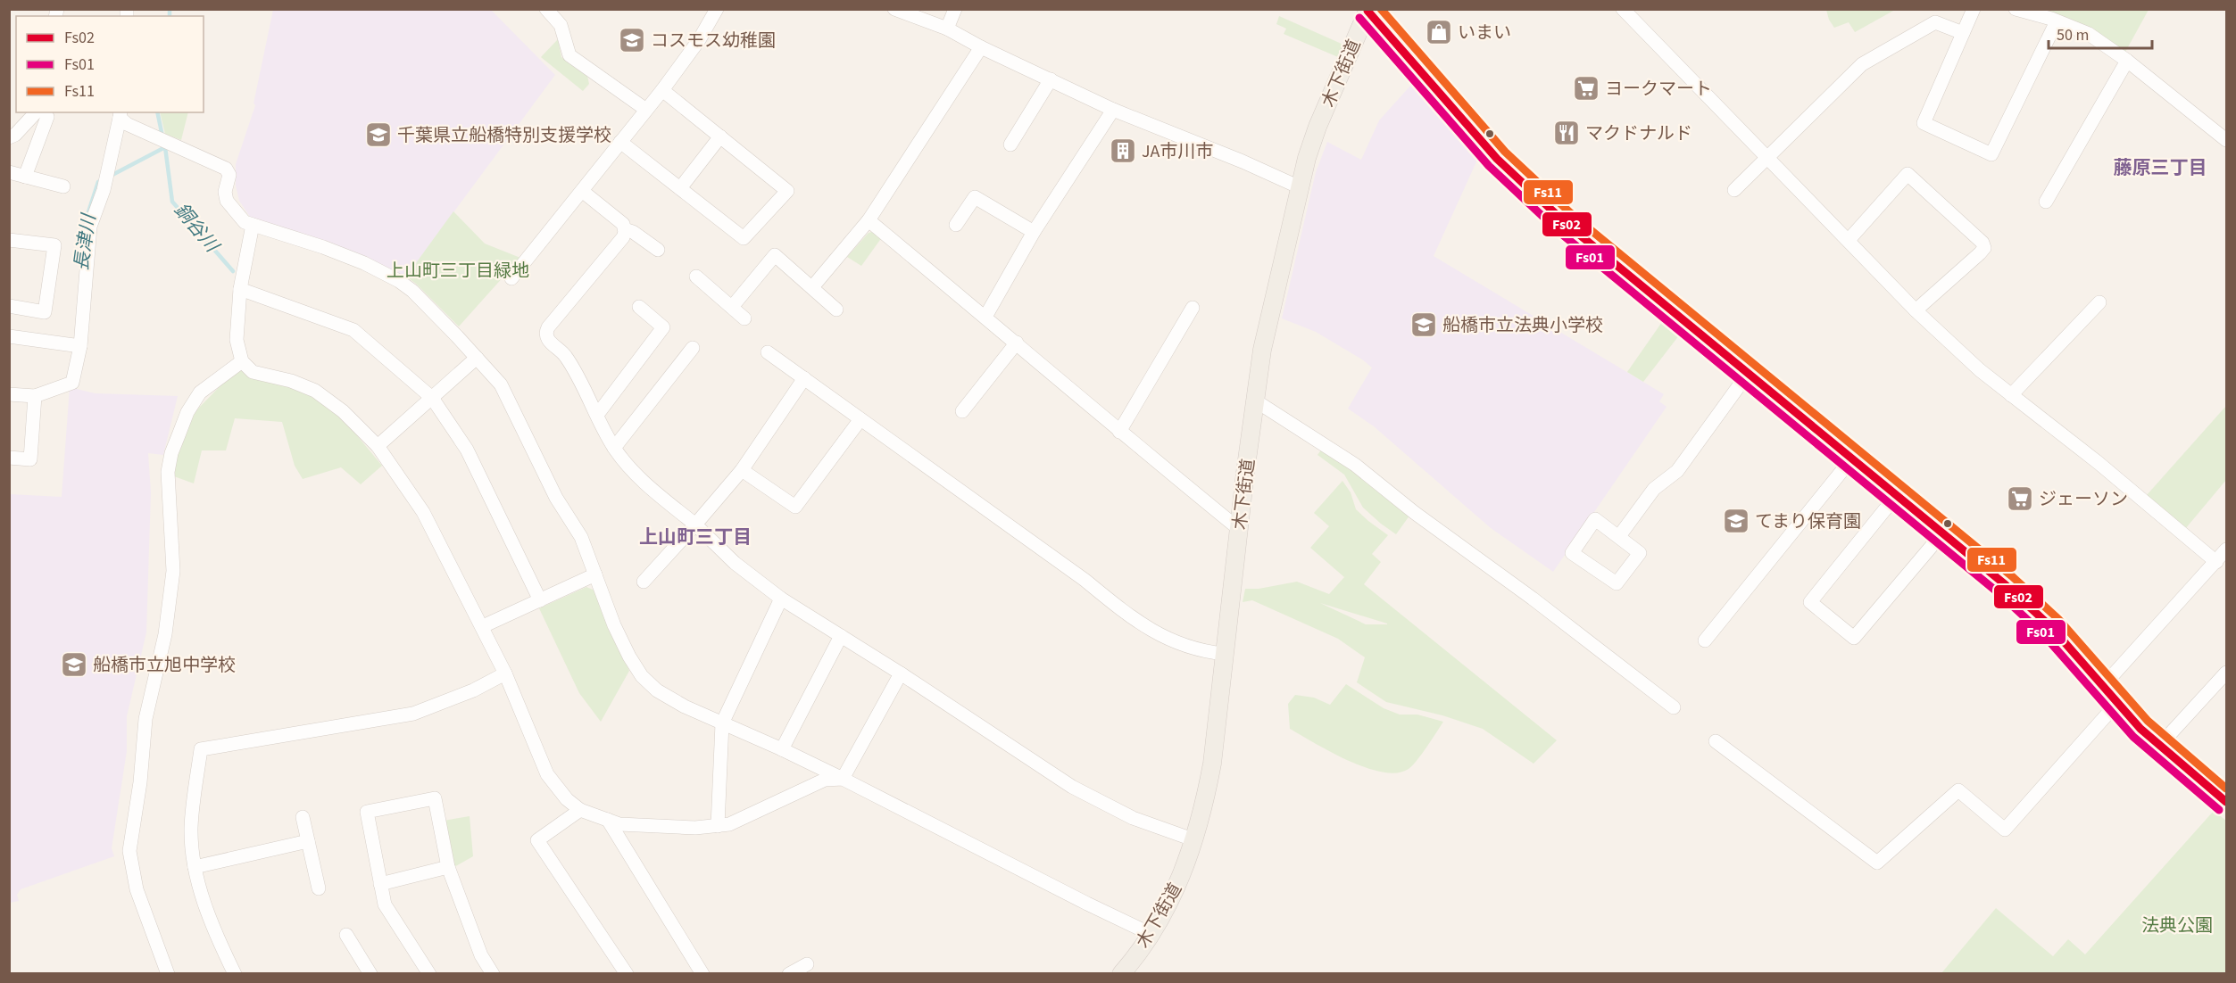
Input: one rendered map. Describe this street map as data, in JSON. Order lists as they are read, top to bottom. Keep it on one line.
{"streets":{"main road":["木下街道"]},"districts":["藤原三丁目","上山町三丁目"],"water":["銅谷川","長津川"],"parks":["上山町三丁目緑地","法典公園"],"places":{"shop":["いまい"],"school or university":["コスモス幼稚園","千葉県立船橋特別支援学校","船橋市立法典小学校","てまり保育園","船橋市立旭中学校"],"supermarket":["ヨークマート","ジェーソン"],"restaurant":["マクドナルド"],"building":["JA市川市"]},"lines":["transit line Fs11","transit line Fs02","transit line Fs01"],"legend":["Fs02","Fs01","Fs11"],"scale_bar":"50 m"}
